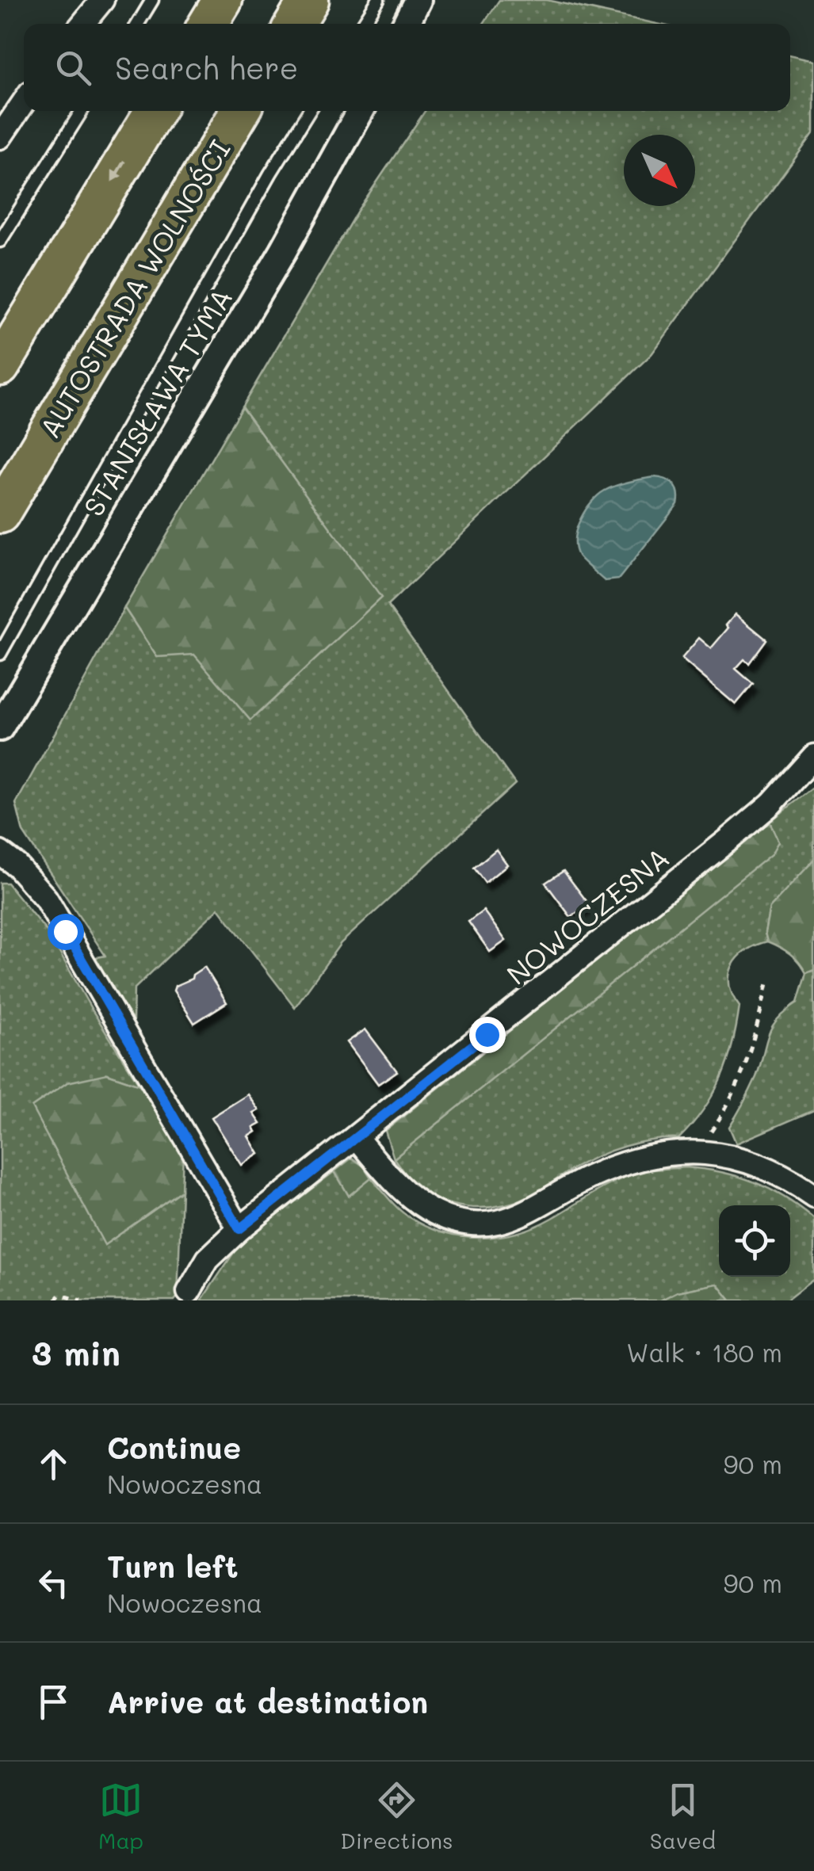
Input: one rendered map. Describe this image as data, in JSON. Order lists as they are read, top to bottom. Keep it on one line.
{"streets":{"highway":["AUTOSTRADA WOLNOŚCI"],"street":["STANISŁAWA TYMA","NOWOCZESNA"]},"north":"bottom right","page":{"search":"Search here","heading":["3 min","Walk · 180 m"],"list":[["Continue","Nowoczesna","90 m"],["Turn left","Nowoczesna","90 m"],"Arrive at destination"],"nav":["Map","Directions","Saved"]}}
